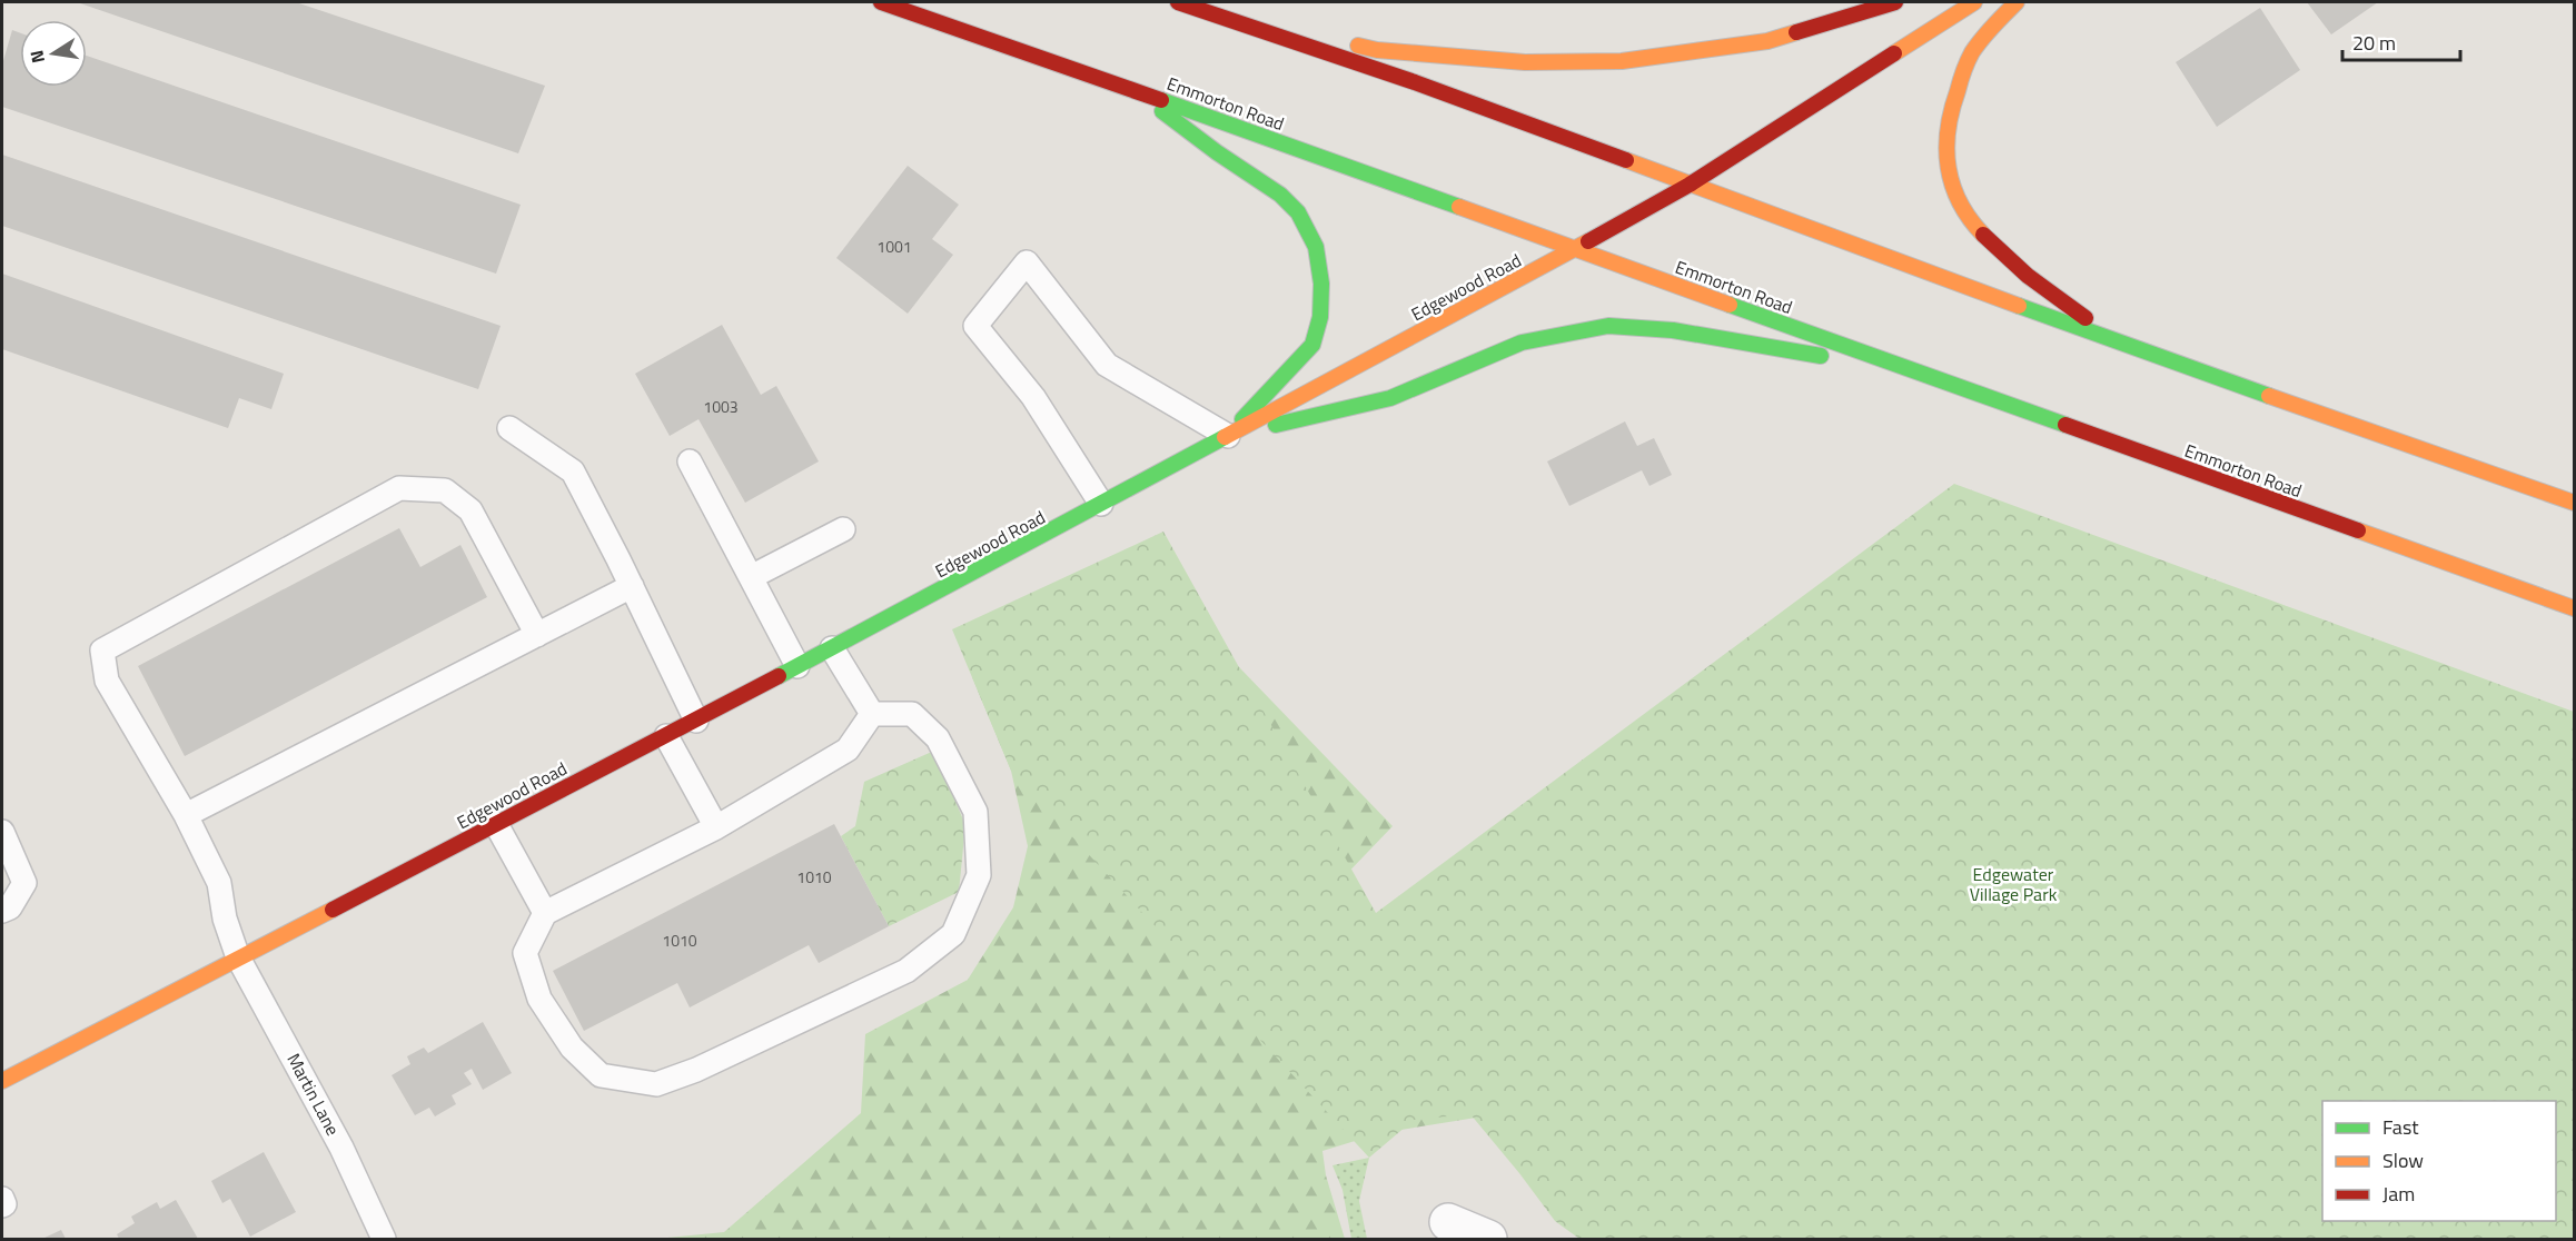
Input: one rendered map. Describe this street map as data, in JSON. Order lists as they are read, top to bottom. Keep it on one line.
{"streets":{"main road":["Emmorton Road","Edgewood Road"],"lane":["Martin Lane"]},"crossings":[["Emmorton Road","Edgewood Road"],["Edgewood Road","Martin Lane"]],"parks":["Edgewater Village Park"],"house_numbers":["1001","1003","1010","1010"],"legend":["Fast","Slow","Jam"],"scale_bar":"20 m","north":"left"}
